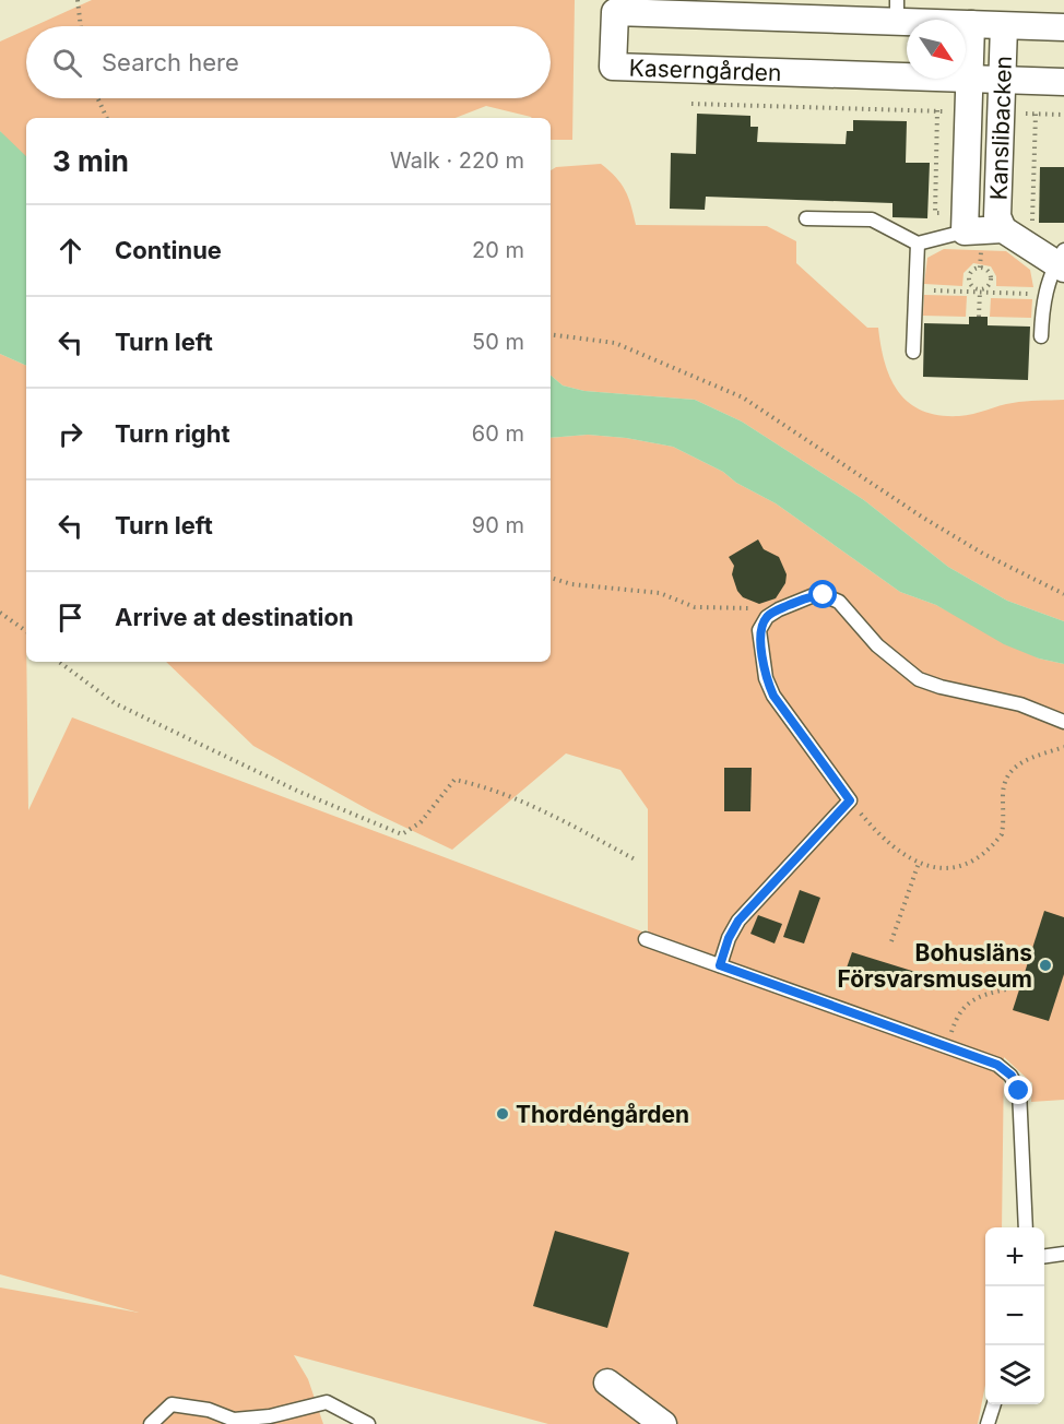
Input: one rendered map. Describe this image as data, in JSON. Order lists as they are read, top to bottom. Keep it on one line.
{"streets":{"street":["Kaserngården","Kanslibacken"]},"crossings":[["Kaserngården","Kanslibacken"]],"places":["Bohusläns Försvarsmuseum","Thordéngården"],"north":"bottom right","page":{"search":"Search here","heading":["3 min","Walk · 220 m"],"list":[["Continue","20 m"],["Turn left","50 m"],["Turn right","60 m"],["Turn left","90 m"],"Arrive at destination"],"map_buttons":["+","−"]}}
